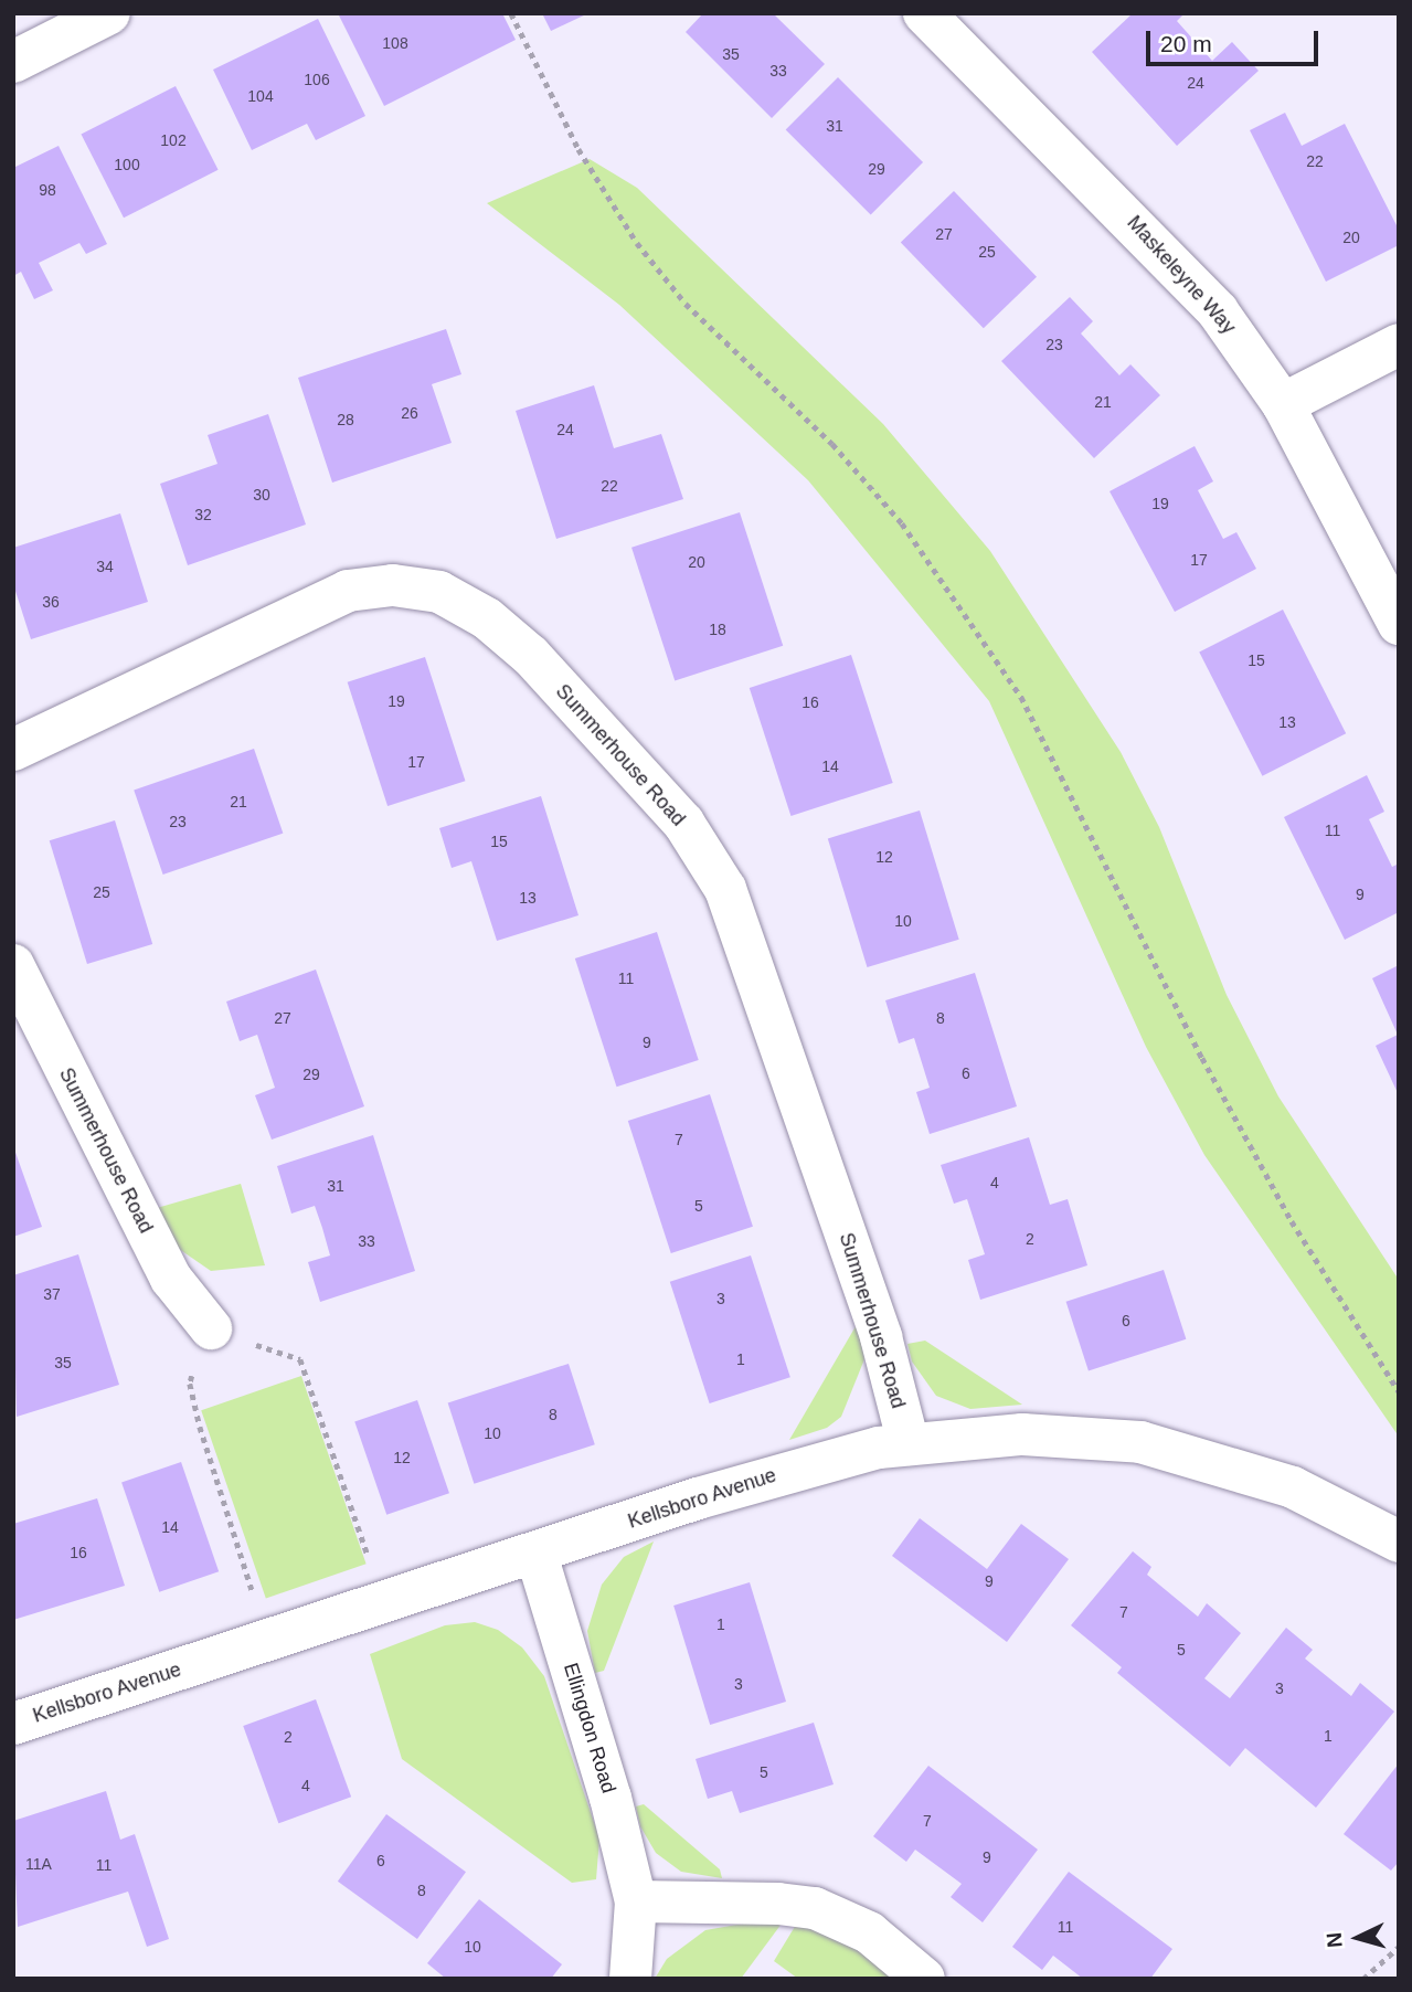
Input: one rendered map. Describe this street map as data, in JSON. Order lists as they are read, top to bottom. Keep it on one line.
{"streets":{"street":["Maskeleyne Way","Summerhouse Road","Kellsboro Avenue","Ellingdon Road"]},"crossings":[["Summerhouse Road","Kellsboro Avenue"],["Kellsboro Avenue","Ellingdon Road"]],"house_numbers":["108","35","33","106","24","104","31","102","22","100","29","98","27","20","25","23","21","26","28","24","22","30","19","32","17","20","34","36","18","15","19","16","13","17","14","21","23","11","15","12","25","9","13","10","11","27","8","9","6","29","7","4","31","5","2","33","37","3","6","1","35","8","10","12","14","16","9","7","1","5","3","3","1","2","5","4","7","9","6","11A","11","8","11","10"],"scale_bar":"20 m","north":"left"}
